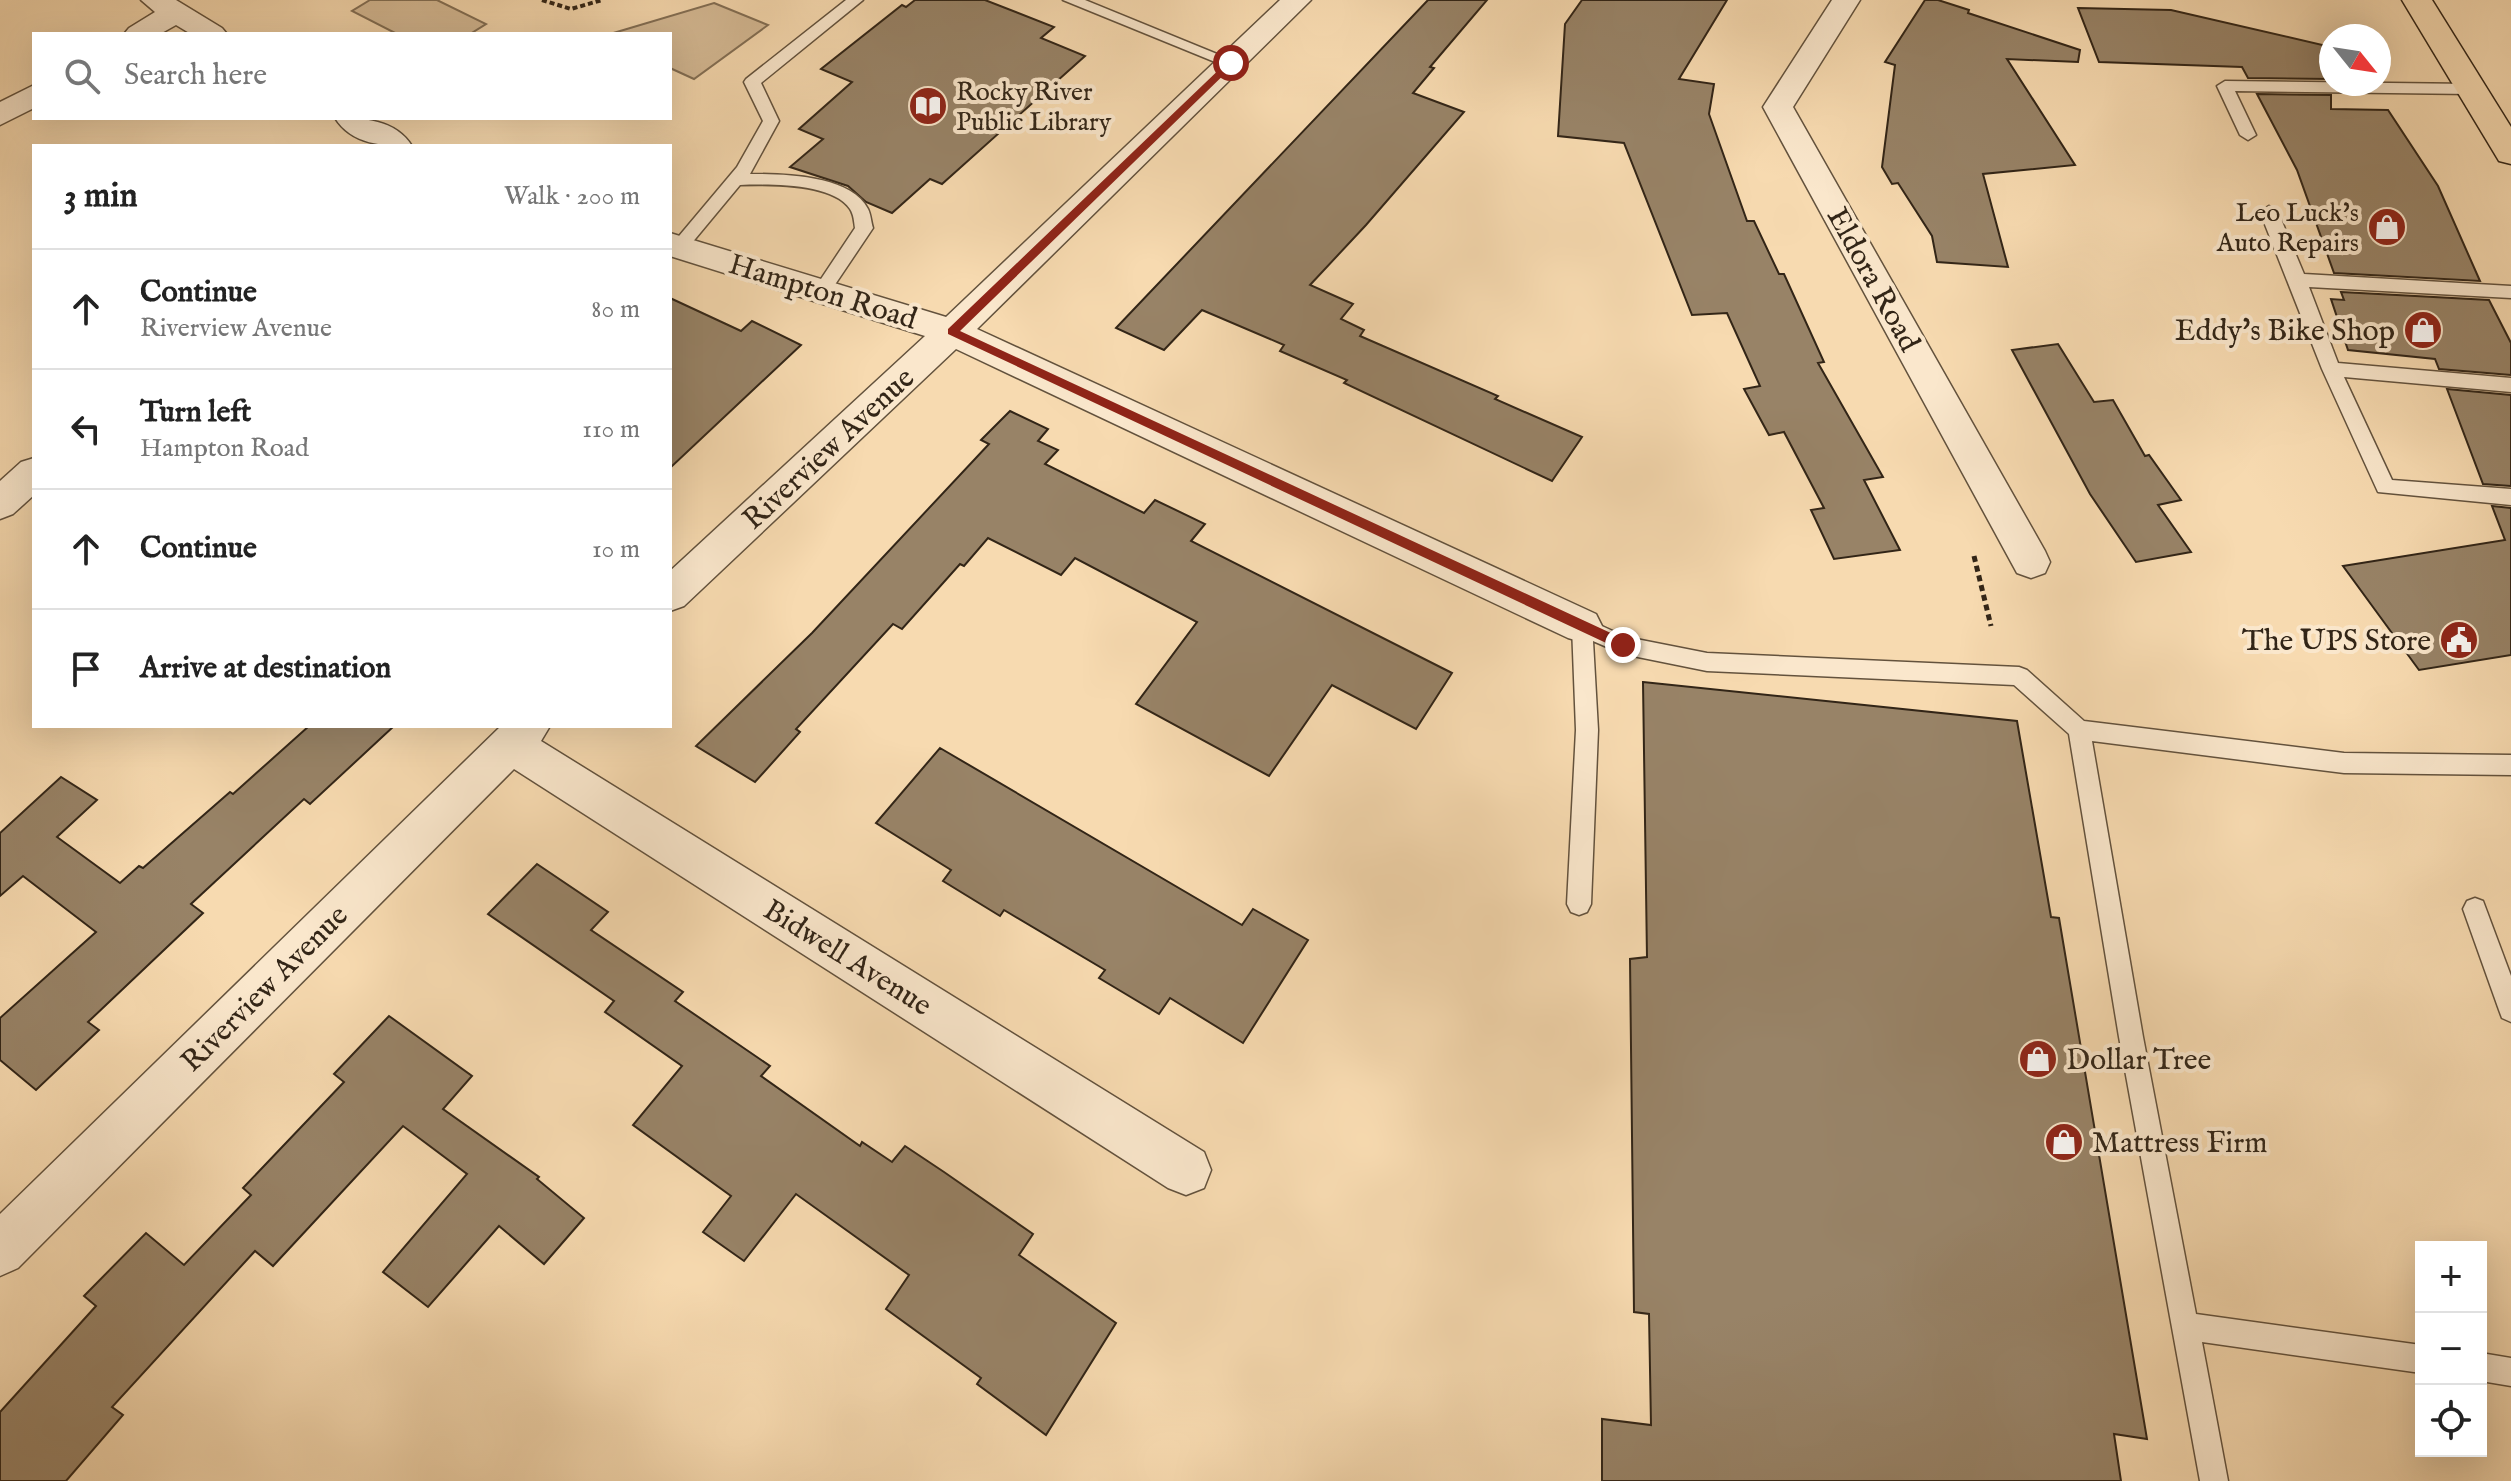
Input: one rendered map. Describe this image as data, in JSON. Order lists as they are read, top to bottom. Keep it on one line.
{"streets":{"street":["Eldora Road","Hampton Road","Riverview Avenue","Bidwell Avenue"]},"crossings":[["Hampton Road","Riverview Avenue"],["Riverview Avenue","Bidwell Avenue"]],"places":{"library":["Rocky River Public Library"],"shop":["Leo Luck's Auto Repairs","Eddy's Bike Shop","Dollar Tree","Mattress Firm"],"public building":["The UPS Store"]},"north":"bottom right","page":{"search":"Search here","heading":["3 min","Walk · 200 m"],"list":[["Continue","Riverview Avenue","80 m"],["Turn left","Hampton Road","110 m"],["Continue","10 m"],"Arrive at destination"],"map_buttons":["+","−"]}}
